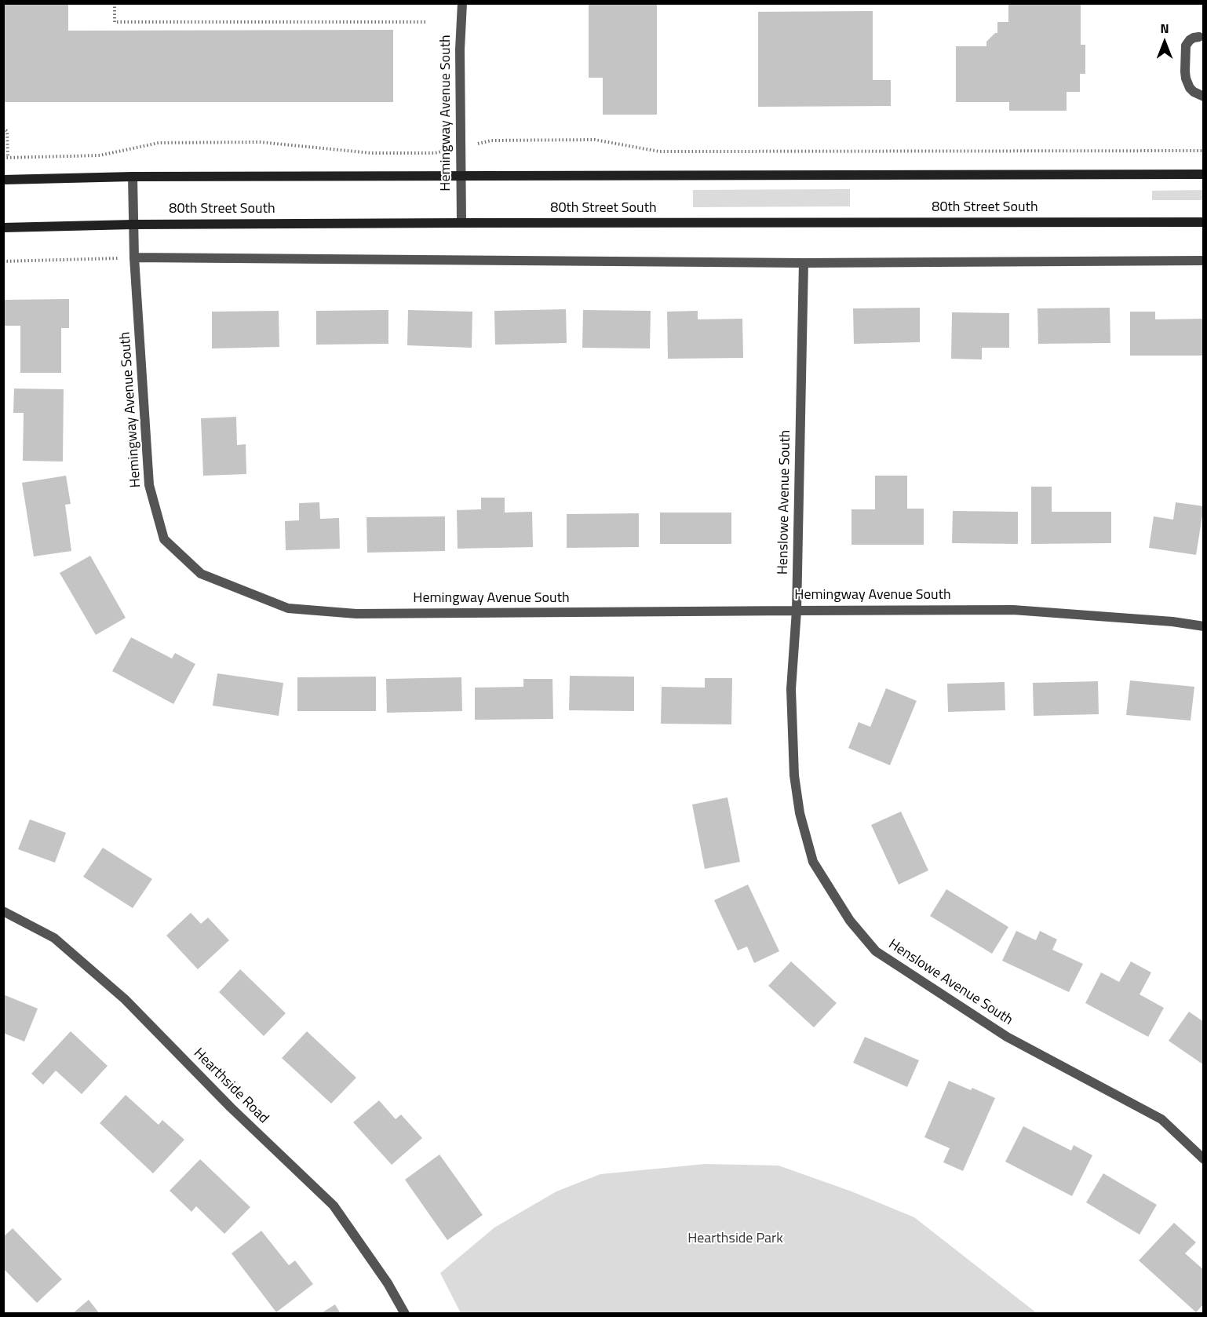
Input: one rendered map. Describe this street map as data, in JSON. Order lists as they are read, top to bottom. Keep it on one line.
{"streets":{"main road":["80th Street South"],"street":["Hemingway Avenue South","Henslowe Avenue South","Hearthside Road"]},"crossings":[["Hemingway Avenue South","80th Street South"],["Hemingway Avenue South","Henslowe Avenue South"]],"parks":["Hearthside Park"],"north":"top"}
